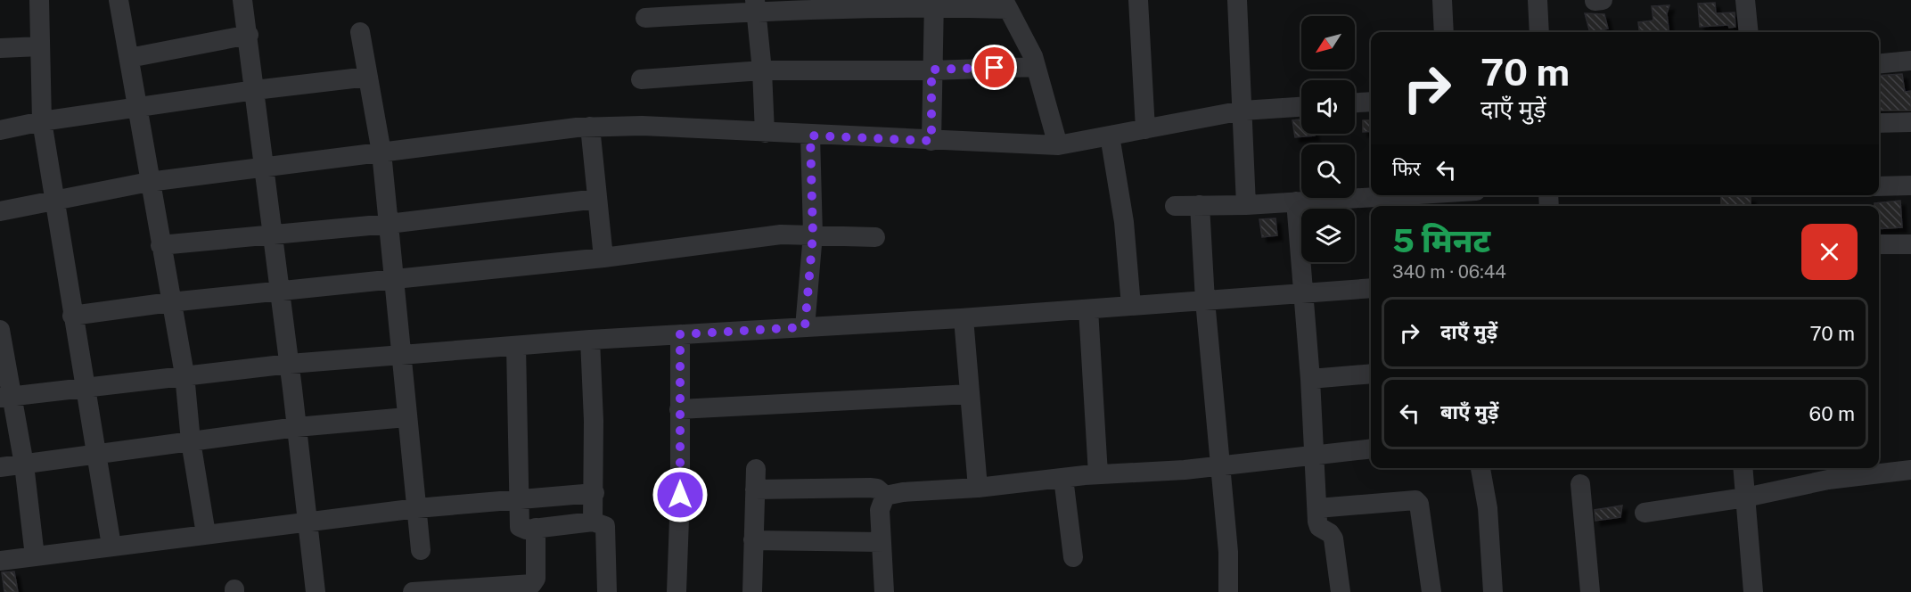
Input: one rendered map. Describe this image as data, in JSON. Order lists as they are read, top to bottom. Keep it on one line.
{"north":"bottom left","page":{"turn":["70 m","दाएँ मुड़ें"],"then":"फिर","heading":["5 मिनट","340 m · 06:44"],"list":[{"name":"दाएँ मुड़ें","value":"70 m"},{"name":"बाएँ मुड़ें","value":"60 m"}]}}
